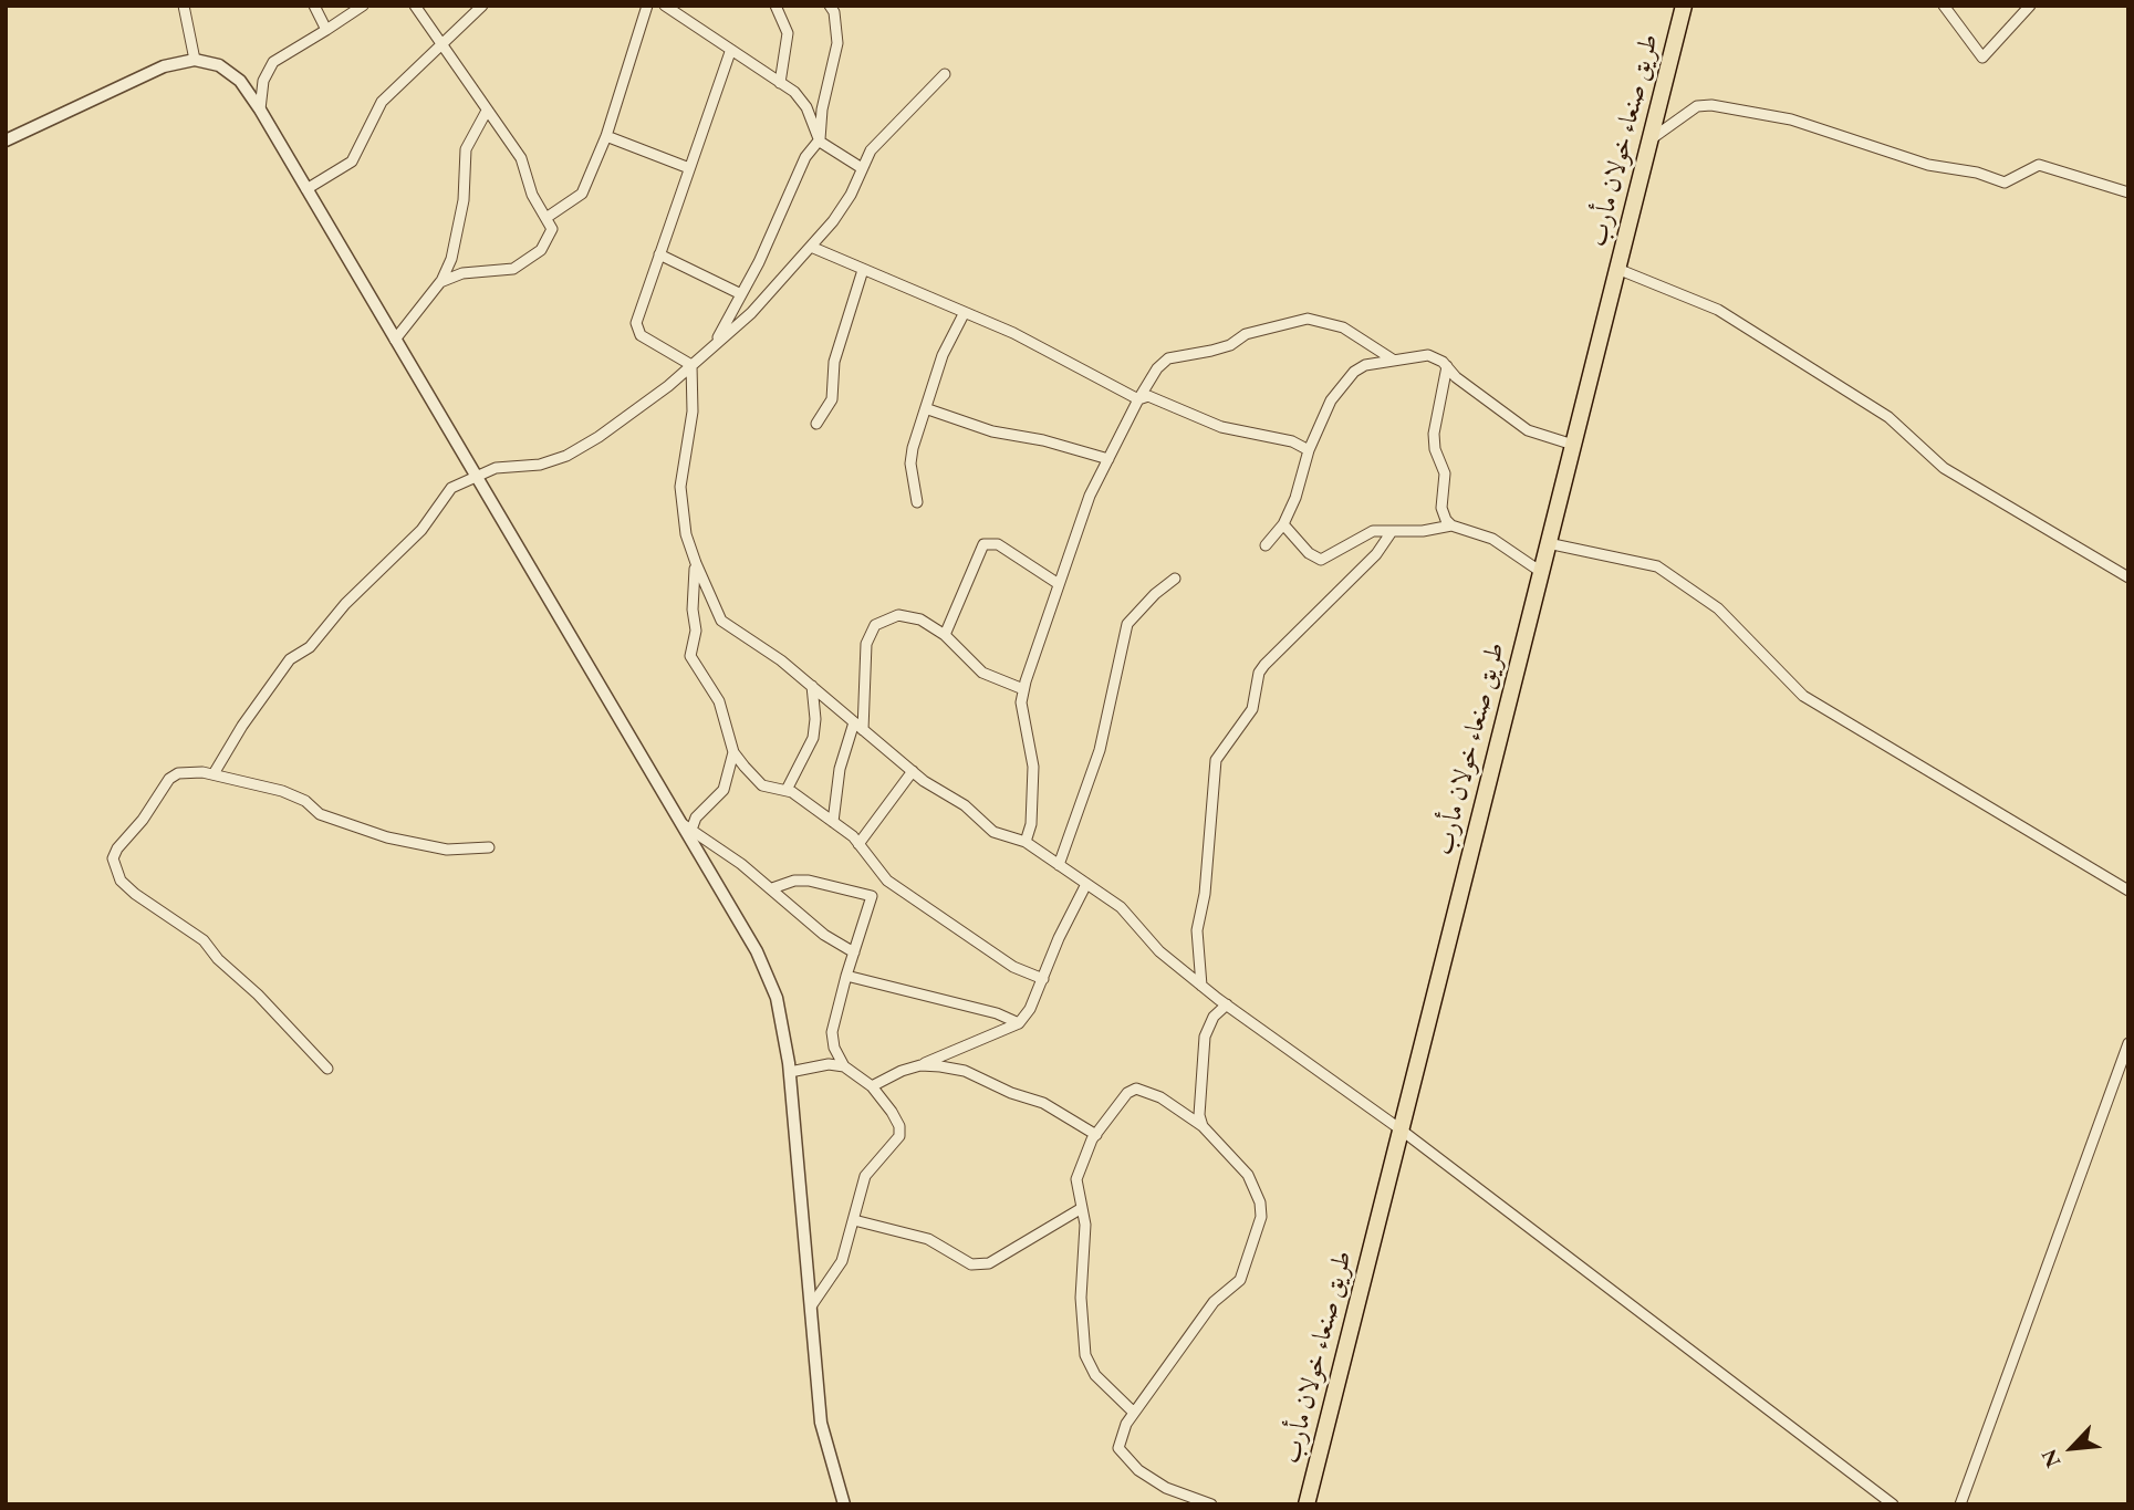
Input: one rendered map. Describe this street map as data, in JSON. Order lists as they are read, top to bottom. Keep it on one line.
{"streets":{"main road":["طريق صنعاء خولان مأرب"]},"north":"bottom left"}
